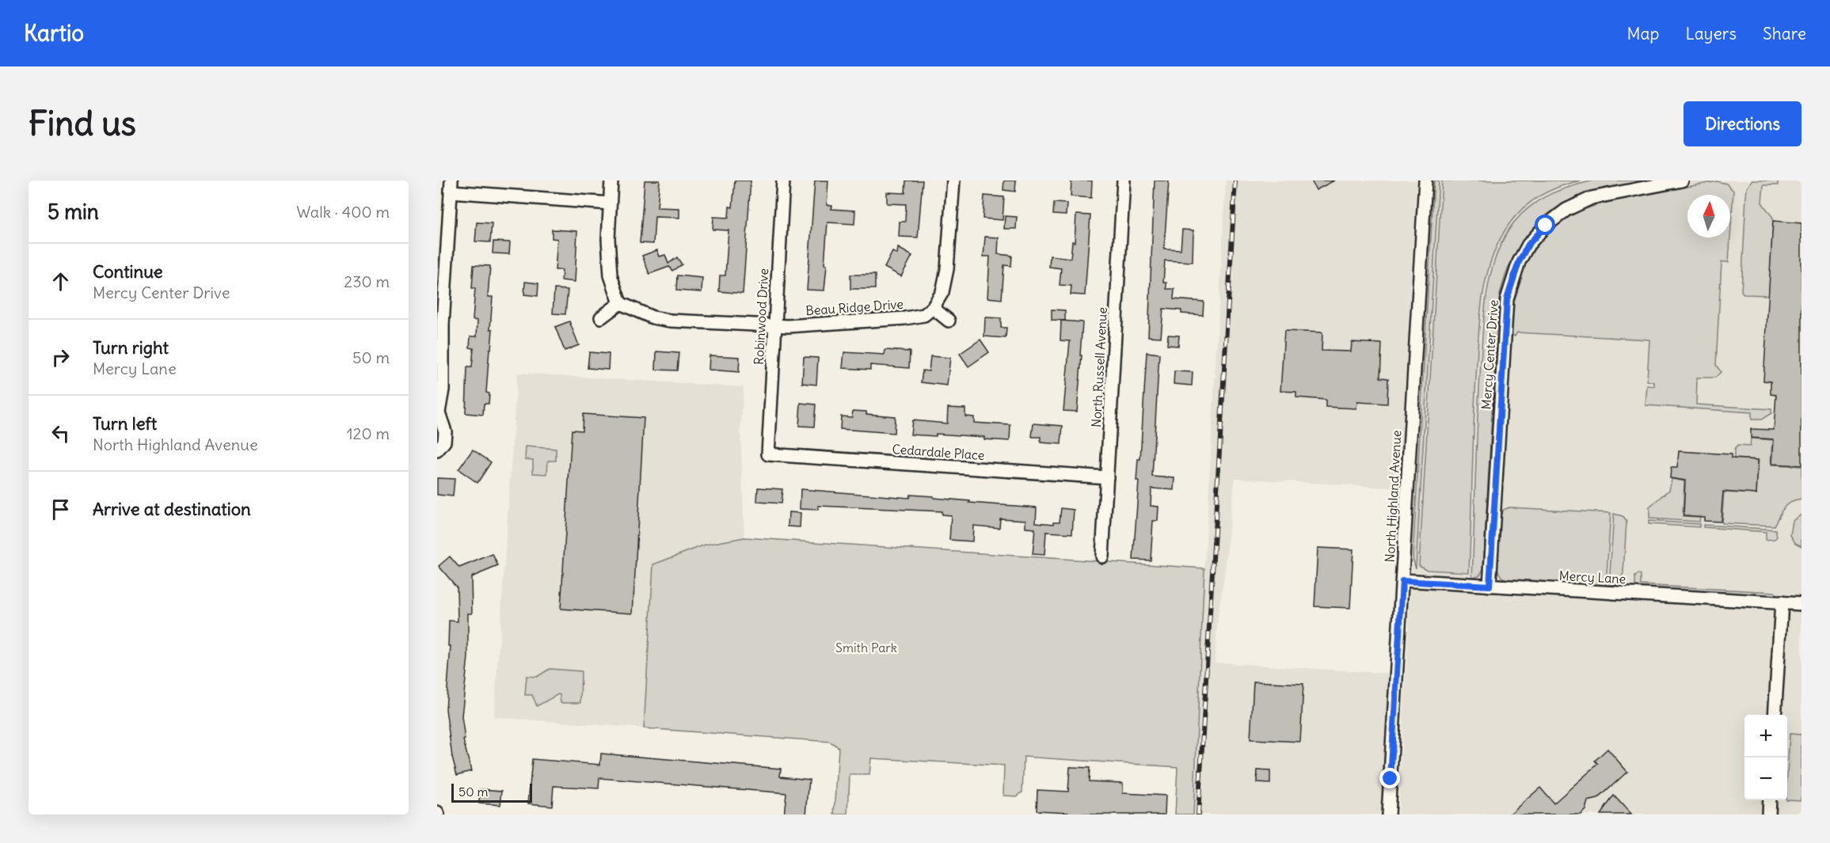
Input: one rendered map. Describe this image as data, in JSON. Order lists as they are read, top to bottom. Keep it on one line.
{"streets":{"street":["Beau Ridge Drive","Robinwood Drive","Mercy Center Drive","North Russell Avenue","Cedardale Place","North Highland Avenue","Mercy Lane"]},"crossings":[["Beau Ridge Drive","Robinwood Drive"],["Robinwood Drive","Cedardale Place"],["Mercy Center Drive","Mercy Lane"],["North Russell Avenue","Cedardale Place"],["North Highland Avenue","Mercy Lane"]],"parks":["Smith Park"],"scale_bar":"50 m","north":"top","page":{"header":"Kartio","nav":["Map","Layers","Share"],"buttons":"Directions","title":"Find us","heading":["5 min","Walk · 400 m"],"list":[["Continue","Mercy Center Drive","230 m"],["Turn right","Mercy Lane","50 m"],["Turn left","North Highland Avenue","120 m"],"Arrive at destination"],"map_buttons":["+","−"],"scale":"50 m"}}
